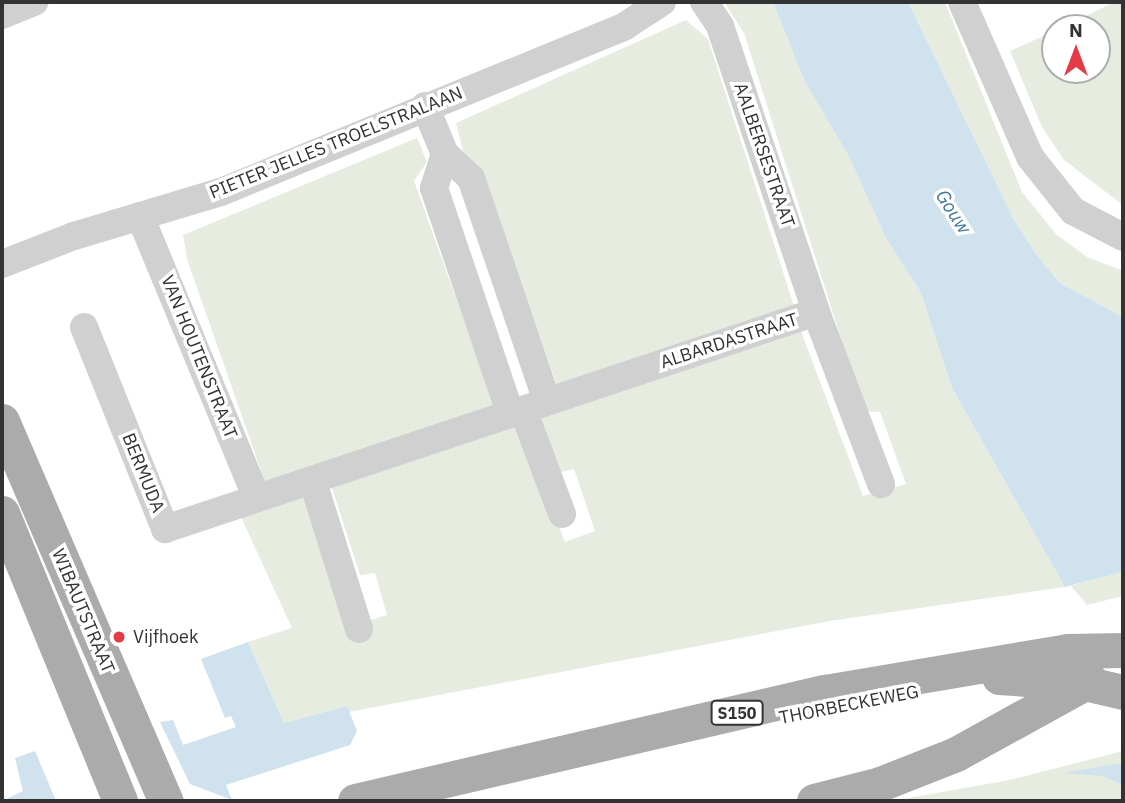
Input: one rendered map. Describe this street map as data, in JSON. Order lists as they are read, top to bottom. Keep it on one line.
{"streets":{"main road":["WIBAUTSTRAAT","THORBECKEWEG","S150"],"street":["PIETER JELLES TROELSTRALAAN","AALBERSESTRAAT","ALBARDASTRAAT","VAN HOUTENSTRAAT","BERMUDA"]},"crossings":[["PIETER JELLES TROELSTRALAAN","VAN HOUTENSTRAAT"],["AALBERSESTRAAT","ALBARDASTRAAT"],["ALBARDASTRAAT","VAN HOUTENSTRAAT"],["ALBARDASTRAAT","BERMUDA"],["VAN HOUTENSTRAAT","BERMUDA"]],"water":["Gouw"],"places":["Vijfhoek"],"north":"top"}
